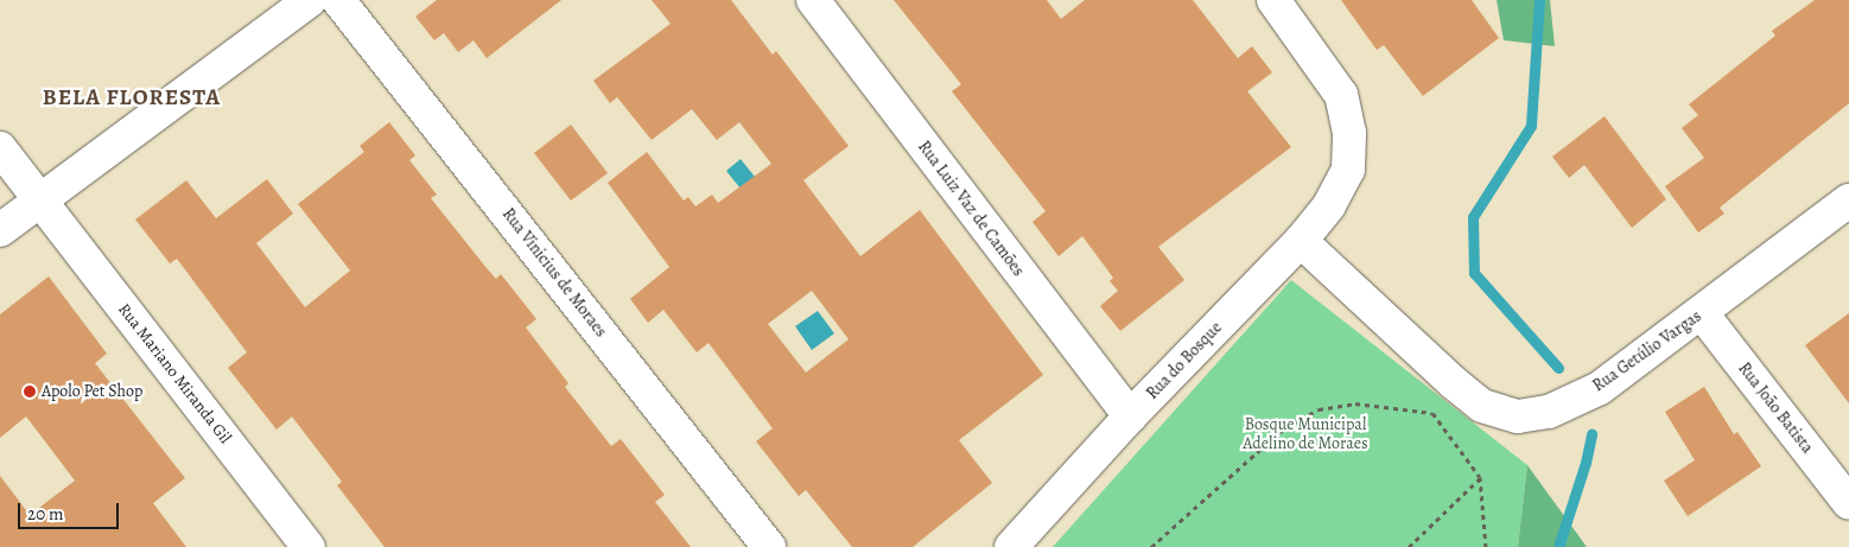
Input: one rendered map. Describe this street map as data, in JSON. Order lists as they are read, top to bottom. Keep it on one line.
{"streets":{"street":["Rua Luiz Vaz de Camões","Rua Vinicius de Moraes","Rua Getúlio Vargas","Rua do Bosque","Rua Mariano Miranda Gil","Rua João Batista"]},"crossings":[["Rua Luiz Vaz de Camões","Rua do Bosque"],["Rua Getúlio Vargas","Rua do Bosque"],["Rua Getúlio Vargas","Rua João Batista"]],"districts":["BELA FLORESTA"],"parks":["Bosque Municipal Adelino de Moraes"],"places":["Apolo Pet Shop"],"scale_bar":"20 m"}
